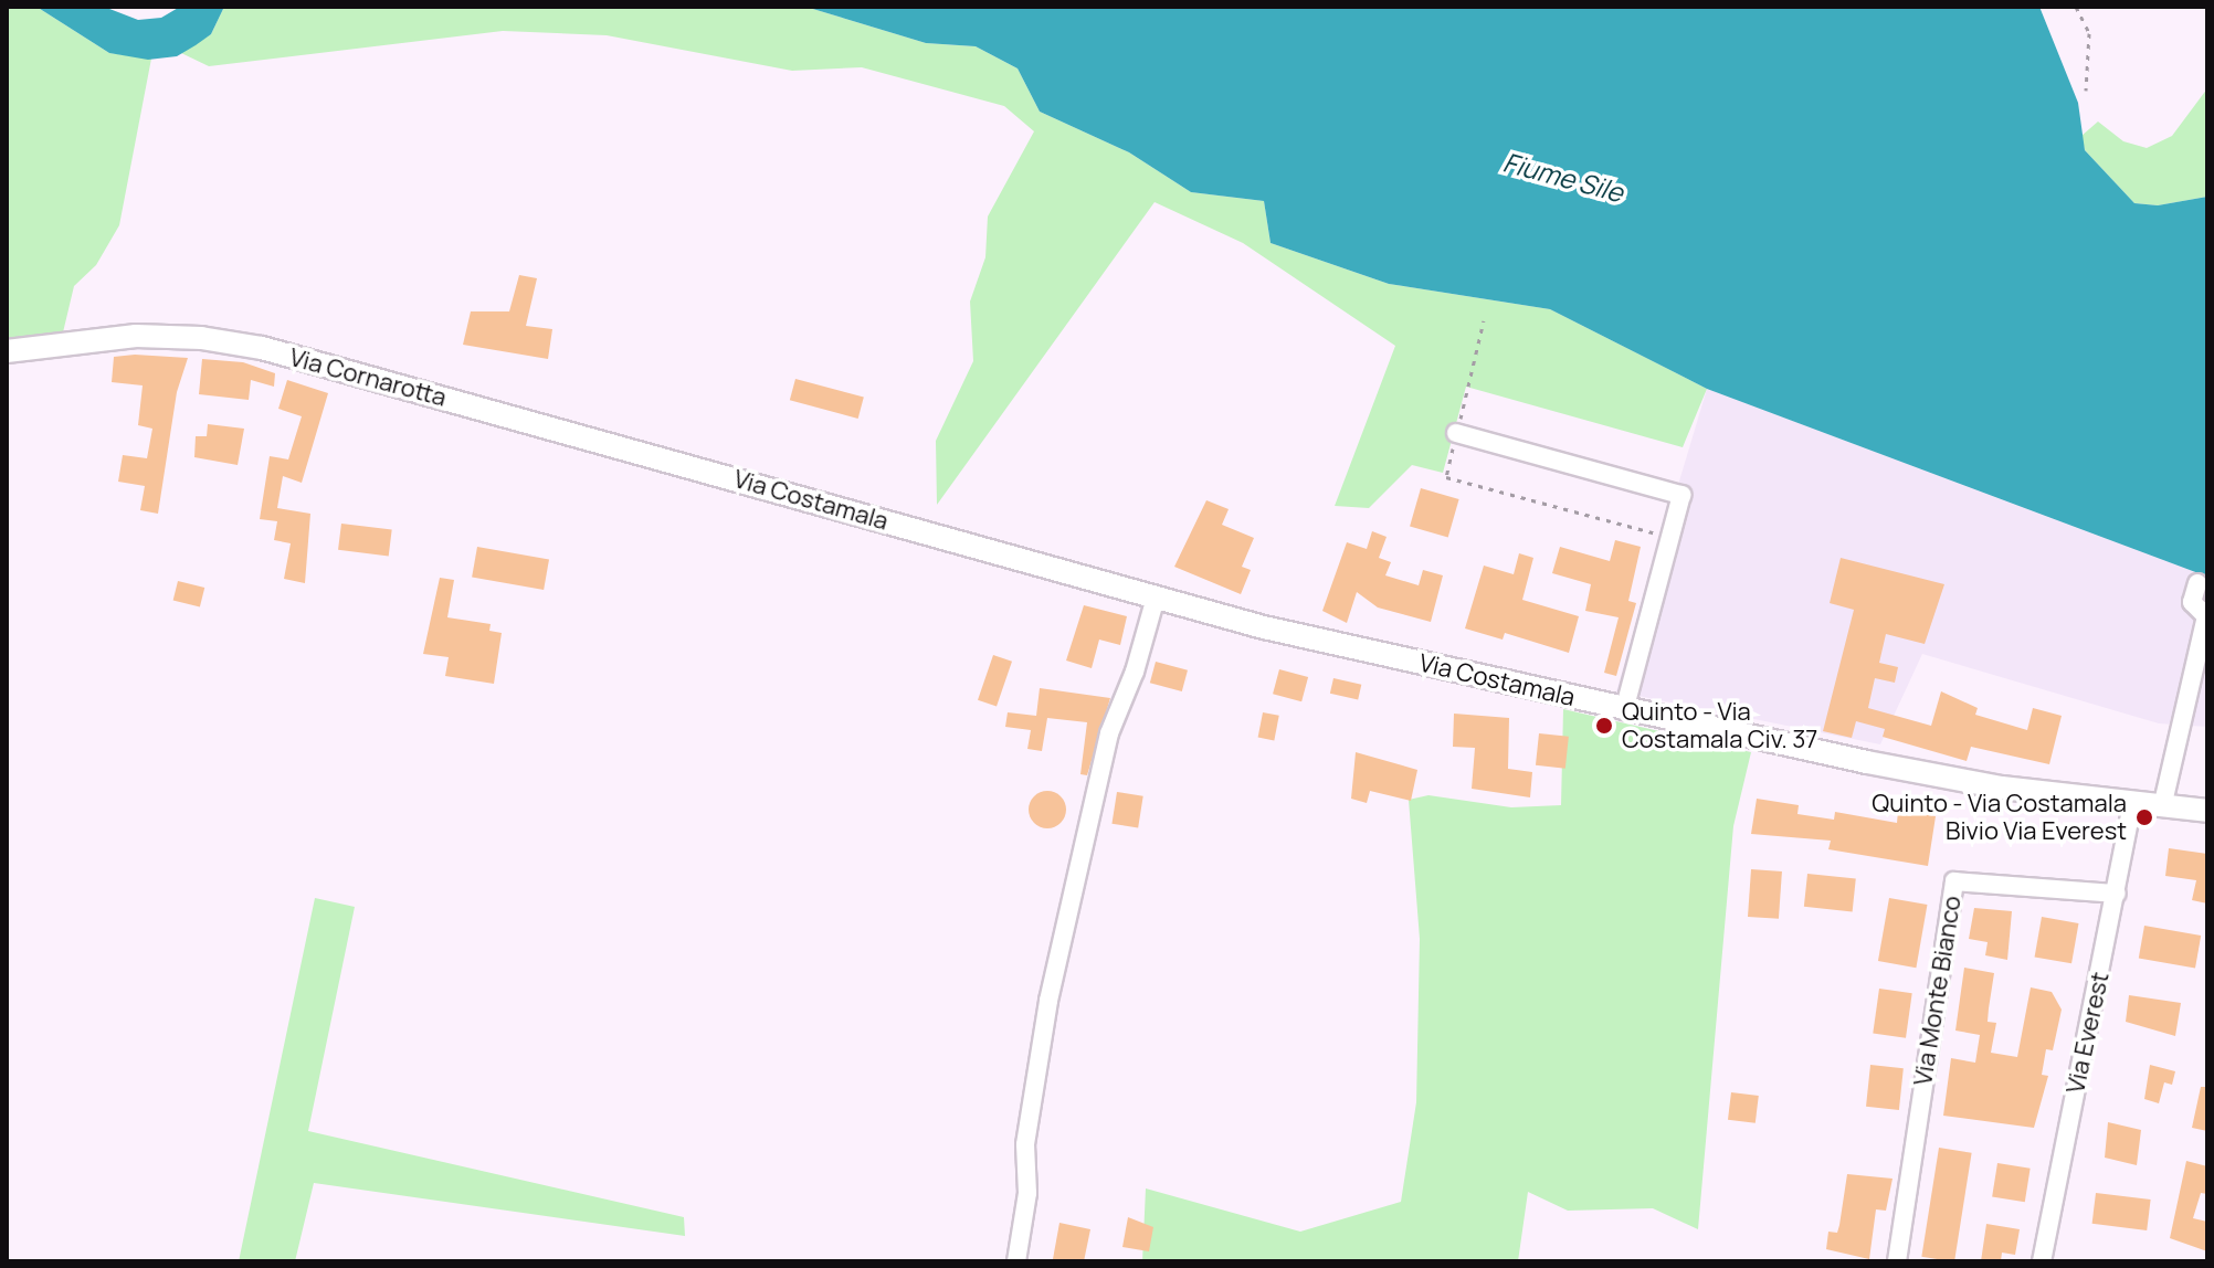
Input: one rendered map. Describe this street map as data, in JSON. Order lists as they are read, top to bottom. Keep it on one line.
{"streets":{"main road":["Via Cornarotta","Via Costamala"],"street":["Via Monte Bianco","Via Everest"]},"crossings":[["Via Cornarotta","Via Costamala"],["Via Costamala","Via Everest"],["Via Monte Bianco","Via Everest"]],"water":["Fiume Sile"],"places":["Quinto - Via Costamala Civ. 37","Quinto - Via Costamala Bivio Via Everest"]}
